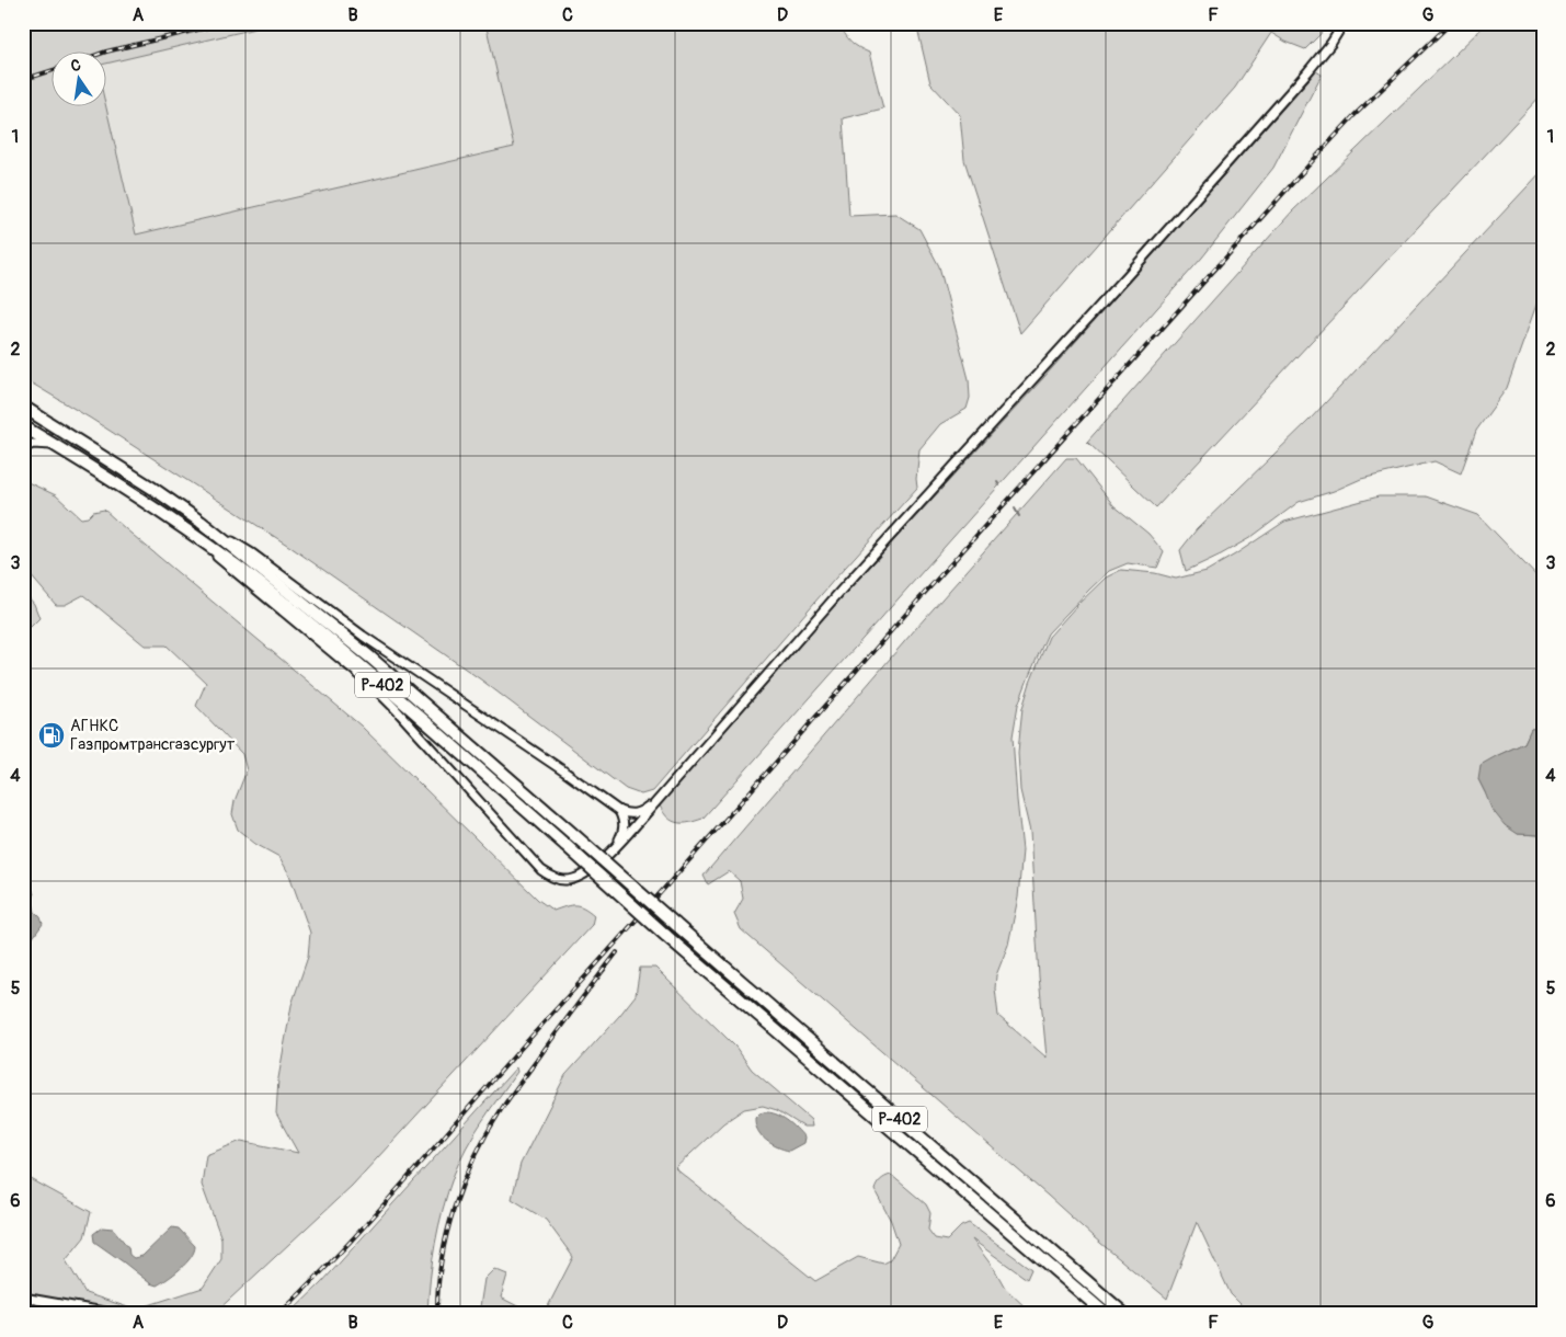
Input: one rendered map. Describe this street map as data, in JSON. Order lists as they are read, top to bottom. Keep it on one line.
{"streets":{"main road":["Р-402"]},"places":{"fuel station":["АГНКС Газпромтрансгазсургут"]},"north":"top","grid":{"columns":["A","B","C","D","E","F","G"],"rows":["1","2","3","4","5","6"]}}
